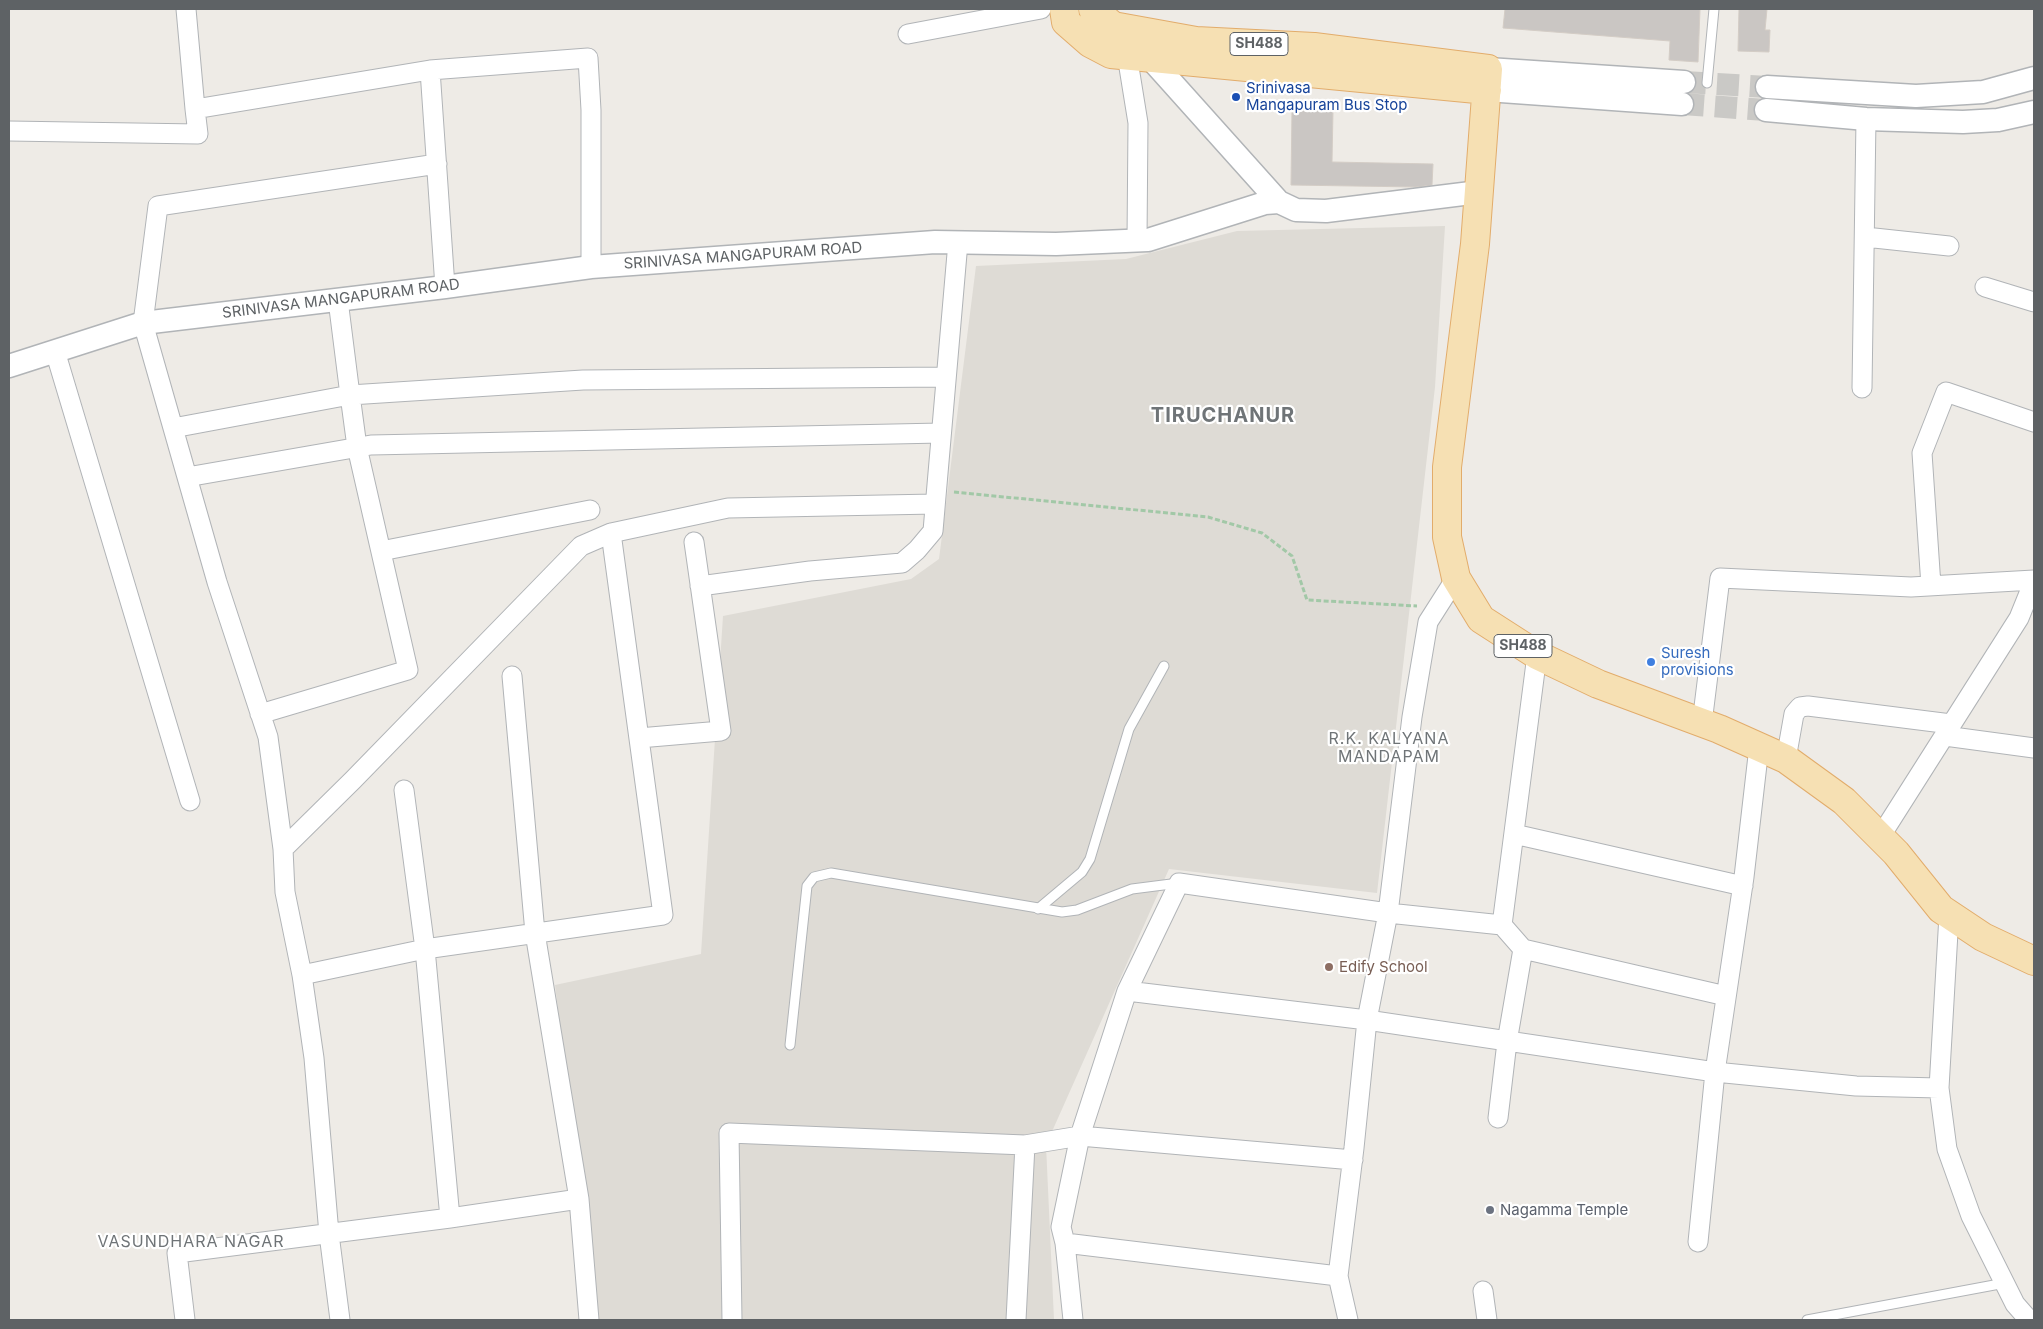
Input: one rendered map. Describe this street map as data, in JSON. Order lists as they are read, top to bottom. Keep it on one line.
{"streets":{"main road":["SH488"],"street":["SRINIVASA MANGAPURAM ROAD"]},"crossings":[["SH488","SRINIVASA MANGAPURAM ROAD"]],"districts":["TIRUCHANUR","R.K. KALYANA MANDAPAM","VASUNDHARA NAGAR"],"places":["Srinivasa Mangapuram Bus Stop","Suresh provisions","Edify School","Nagamma Temple"]}
